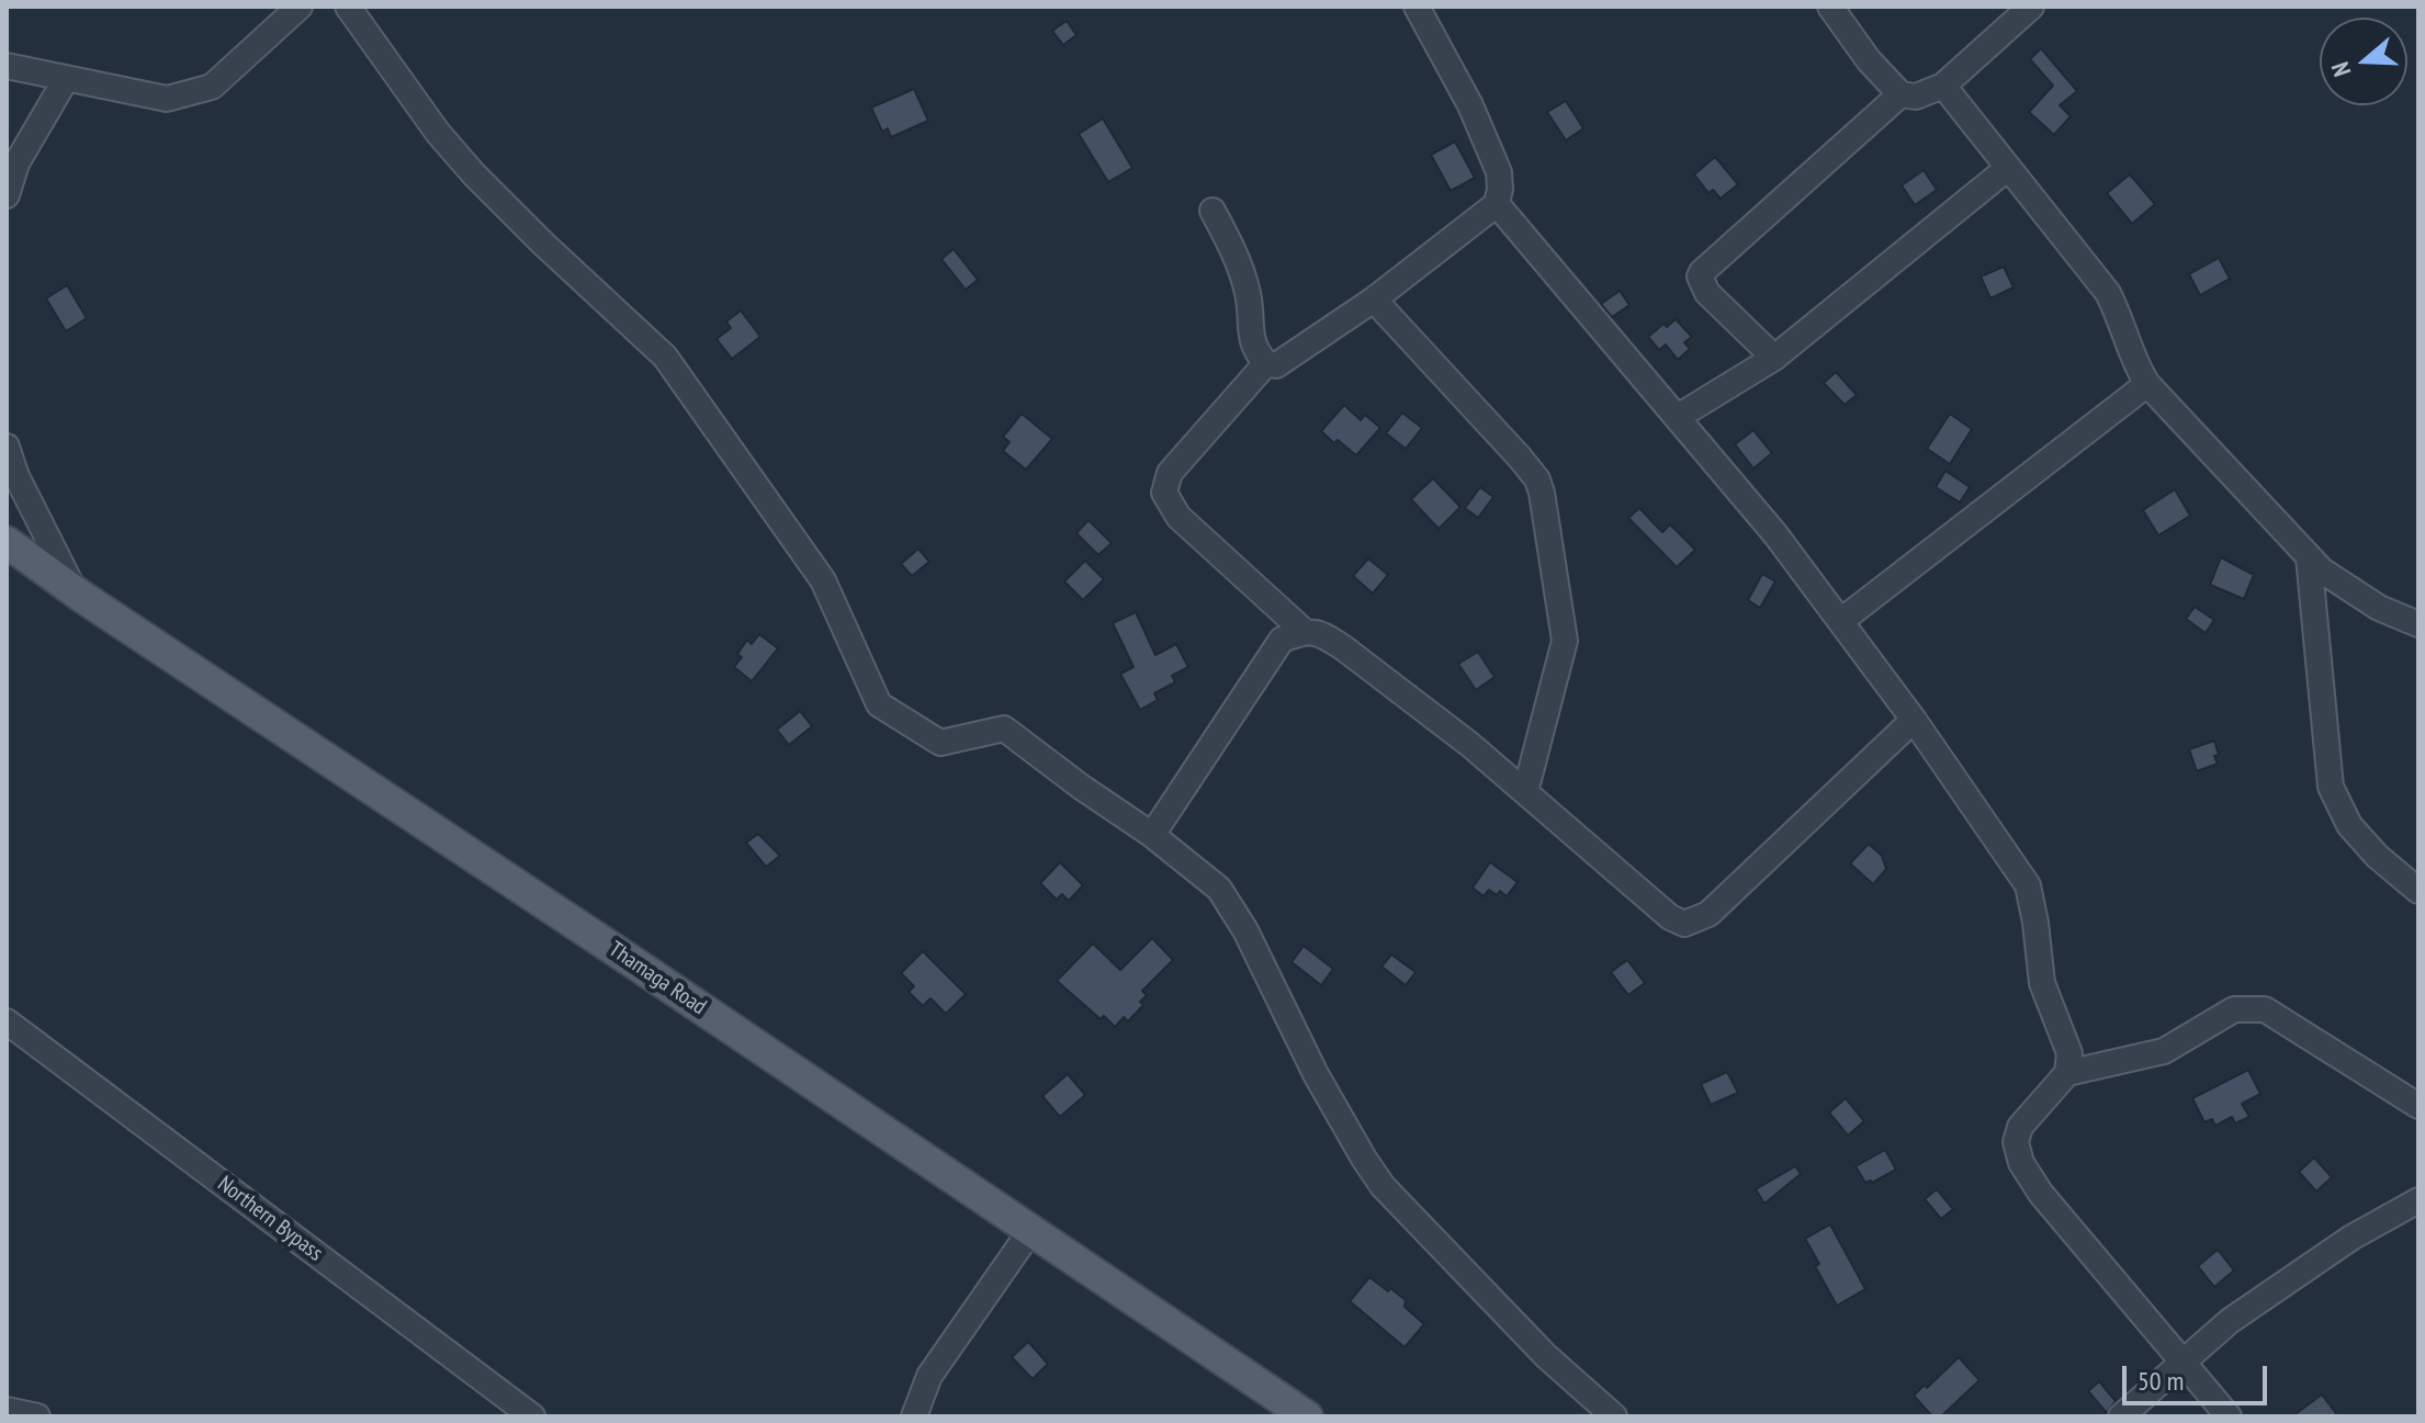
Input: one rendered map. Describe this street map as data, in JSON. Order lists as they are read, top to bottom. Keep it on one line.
{"streets":{"main road":["Thamaga Road"],"street":["Northern Bypass"]},"scale_bar":"50 m","north":"left"}
